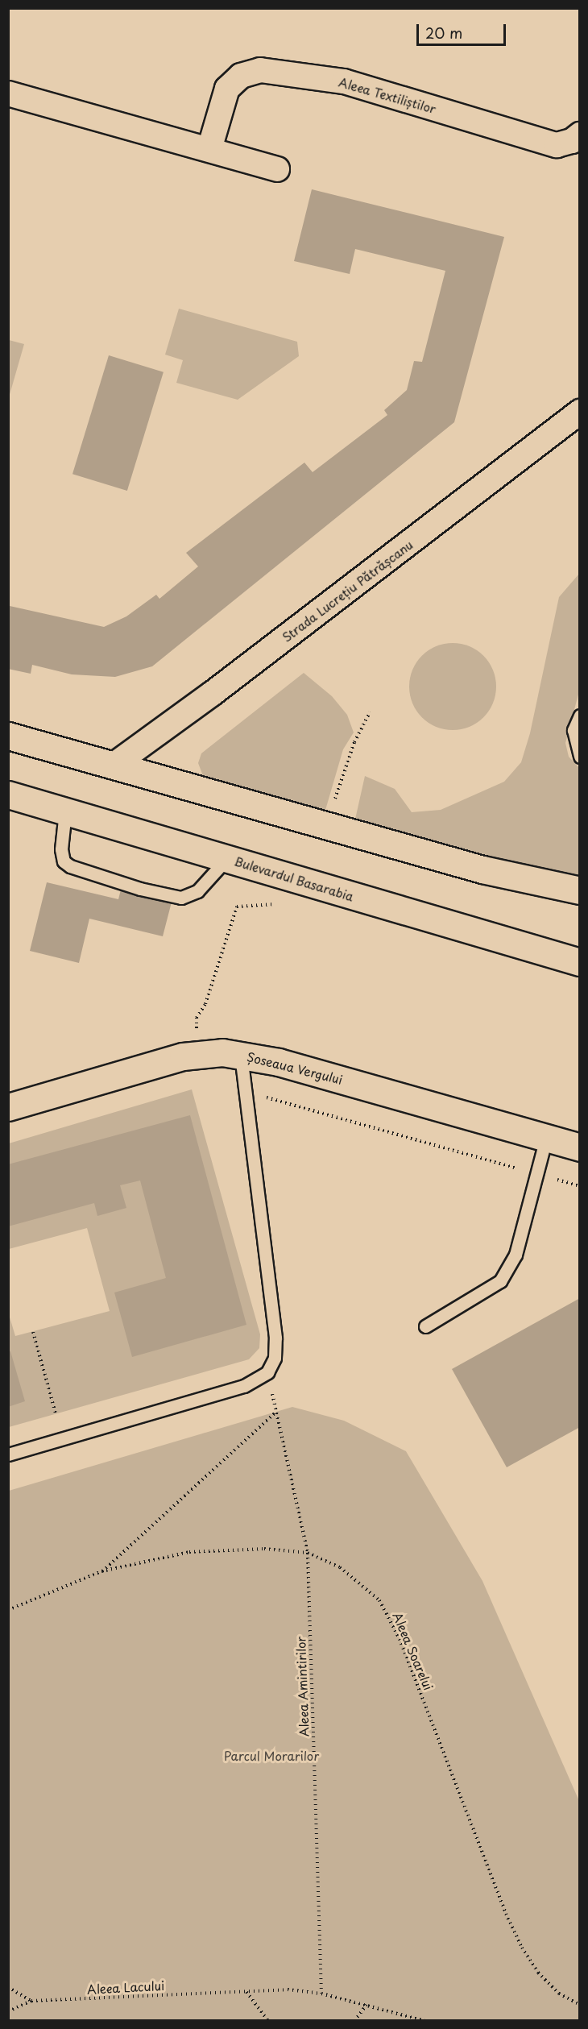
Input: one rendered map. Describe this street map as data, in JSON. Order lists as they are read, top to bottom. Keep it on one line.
{"streets":{"main road":["Bulevardul Basarabia","Șoseaua Vergului"],"street":["Aleea Textiliștilor","Strada Lucrețiu Pătrășcanu"],"path":["Aleea Soarelui","Aleea Amintirilor","Aleea Lacului"]},"crossings":[["Aleea Soarelui","Aleea Amintirilor"],["Aleea Amintirilor","Aleea Lacului"]],"parks":["Parcul Morarilor"],"scale_bar":"20 m"}
